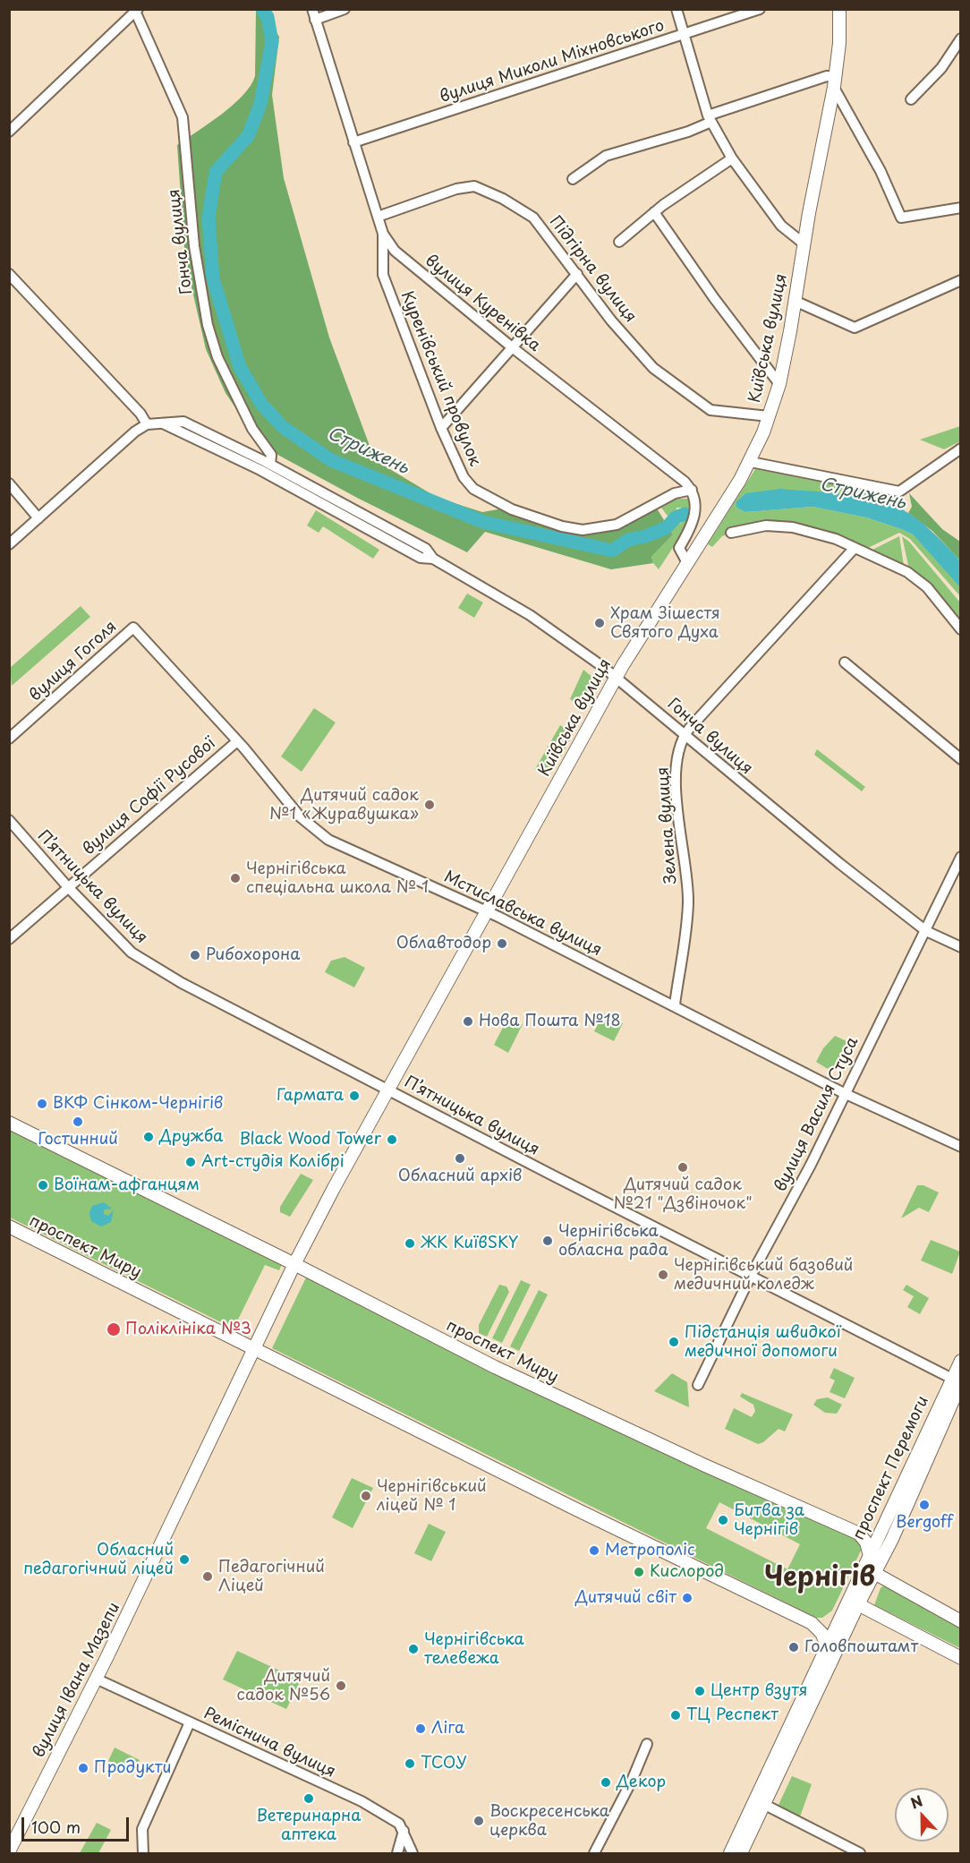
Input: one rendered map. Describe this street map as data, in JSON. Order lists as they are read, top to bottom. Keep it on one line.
{"streets":{"main road":["Київська вулиця","проспект Миру","проспект Перемоги","вулиця Івана Мазепи"],"street":["вулиця Миколи Міхновського","Гонча вулиця","Підгірна вулиця","вулиця Куренівка","Куренівський провулок","вулиця Гоголя","вулиця Софії Русової","Зелена вулиця","Пʼятницька вулиця","Мстиславська вулиця","вулиця Василя Стуса","Реміснича вулиця"]},"crossings":[["вулиця Миколи Міхновського","вулиця Куренівка"],["Гонча вулиця","Київська вулиця"],["Гонча вулиця","Зелена вулиця"],["Гонча вулиця","вулиця Василя Стуса"],["Підгірна вулиця","вулиця Куренівка"],["Підгірна вулиця","Київська вулиця"],["вулиця Куренівка","Куренівський провулок"],["Київська вулиця","Пʼятницька вулиця"],["Київська вулиця","Мстиславська вулиця"],["Київська вулиця","проспект Миру"],["Київська вулиця","вулиця Івана Мазепи"],["вулиця Гоголя","Мстиславська вулиця"],["вулиця Софії Русової","Пʼятницька вулиця"],["вулиця Софії Русової","Мстиславська вулиця"],["Зелена вулиця","Мстиславська вулиця"],["Пʼятницька вулиця","вулиця Василя Стуса"],["Пʼятницька вулиця","проспект Перемоги"],["Мстиславська вулиця","вулиця Василя Стуса"],["проспект Миру","проспект Перемоги"],["проспект Миру","вулиця Івана Мазепи"],["вулиця Івана Мазепи","Реміснича вулиця"]],"districts":["Чернігів"],"water":["Стрижень"],"places":["Храм Зішестя Святого Духа","Дитячий садок №1 «Журавушка»","Чернігівська спеціальна школа № 1","Облавтодор","Рибохорона","Нова Пошта №18","Гармата","ВКФ Сінком-Чернігів","Гостинний","Дружба","Black Wood Tower","Обласний архів","Art-студія Колібрі","Дитячий садок №21 \"Дзвіночок\"","Воїнам-афганцям","Чернігівська обласна рада","ЖК КиївSKY","Чернігівський базовий медичний коледж","Поліклініка №3","Підстанція швидкої медичної допомоги","Чернігівський ліцей № 1","Bergoff","Битва за Чернігів","Метрополіс","Обласний педагогічний ліцей","Кислород","Педагогічний Ліцей","Дитячий світ","Головпоштамт","Чернігівська телевежа","Дитячий садок №56","Центр взутя","ТЦ Респект","Ліга","ТСОУ","Продукти","Декор","Ветеринарна аптека","Воскресенська церква"],"scale_bar":"100 m","north":"top"}
